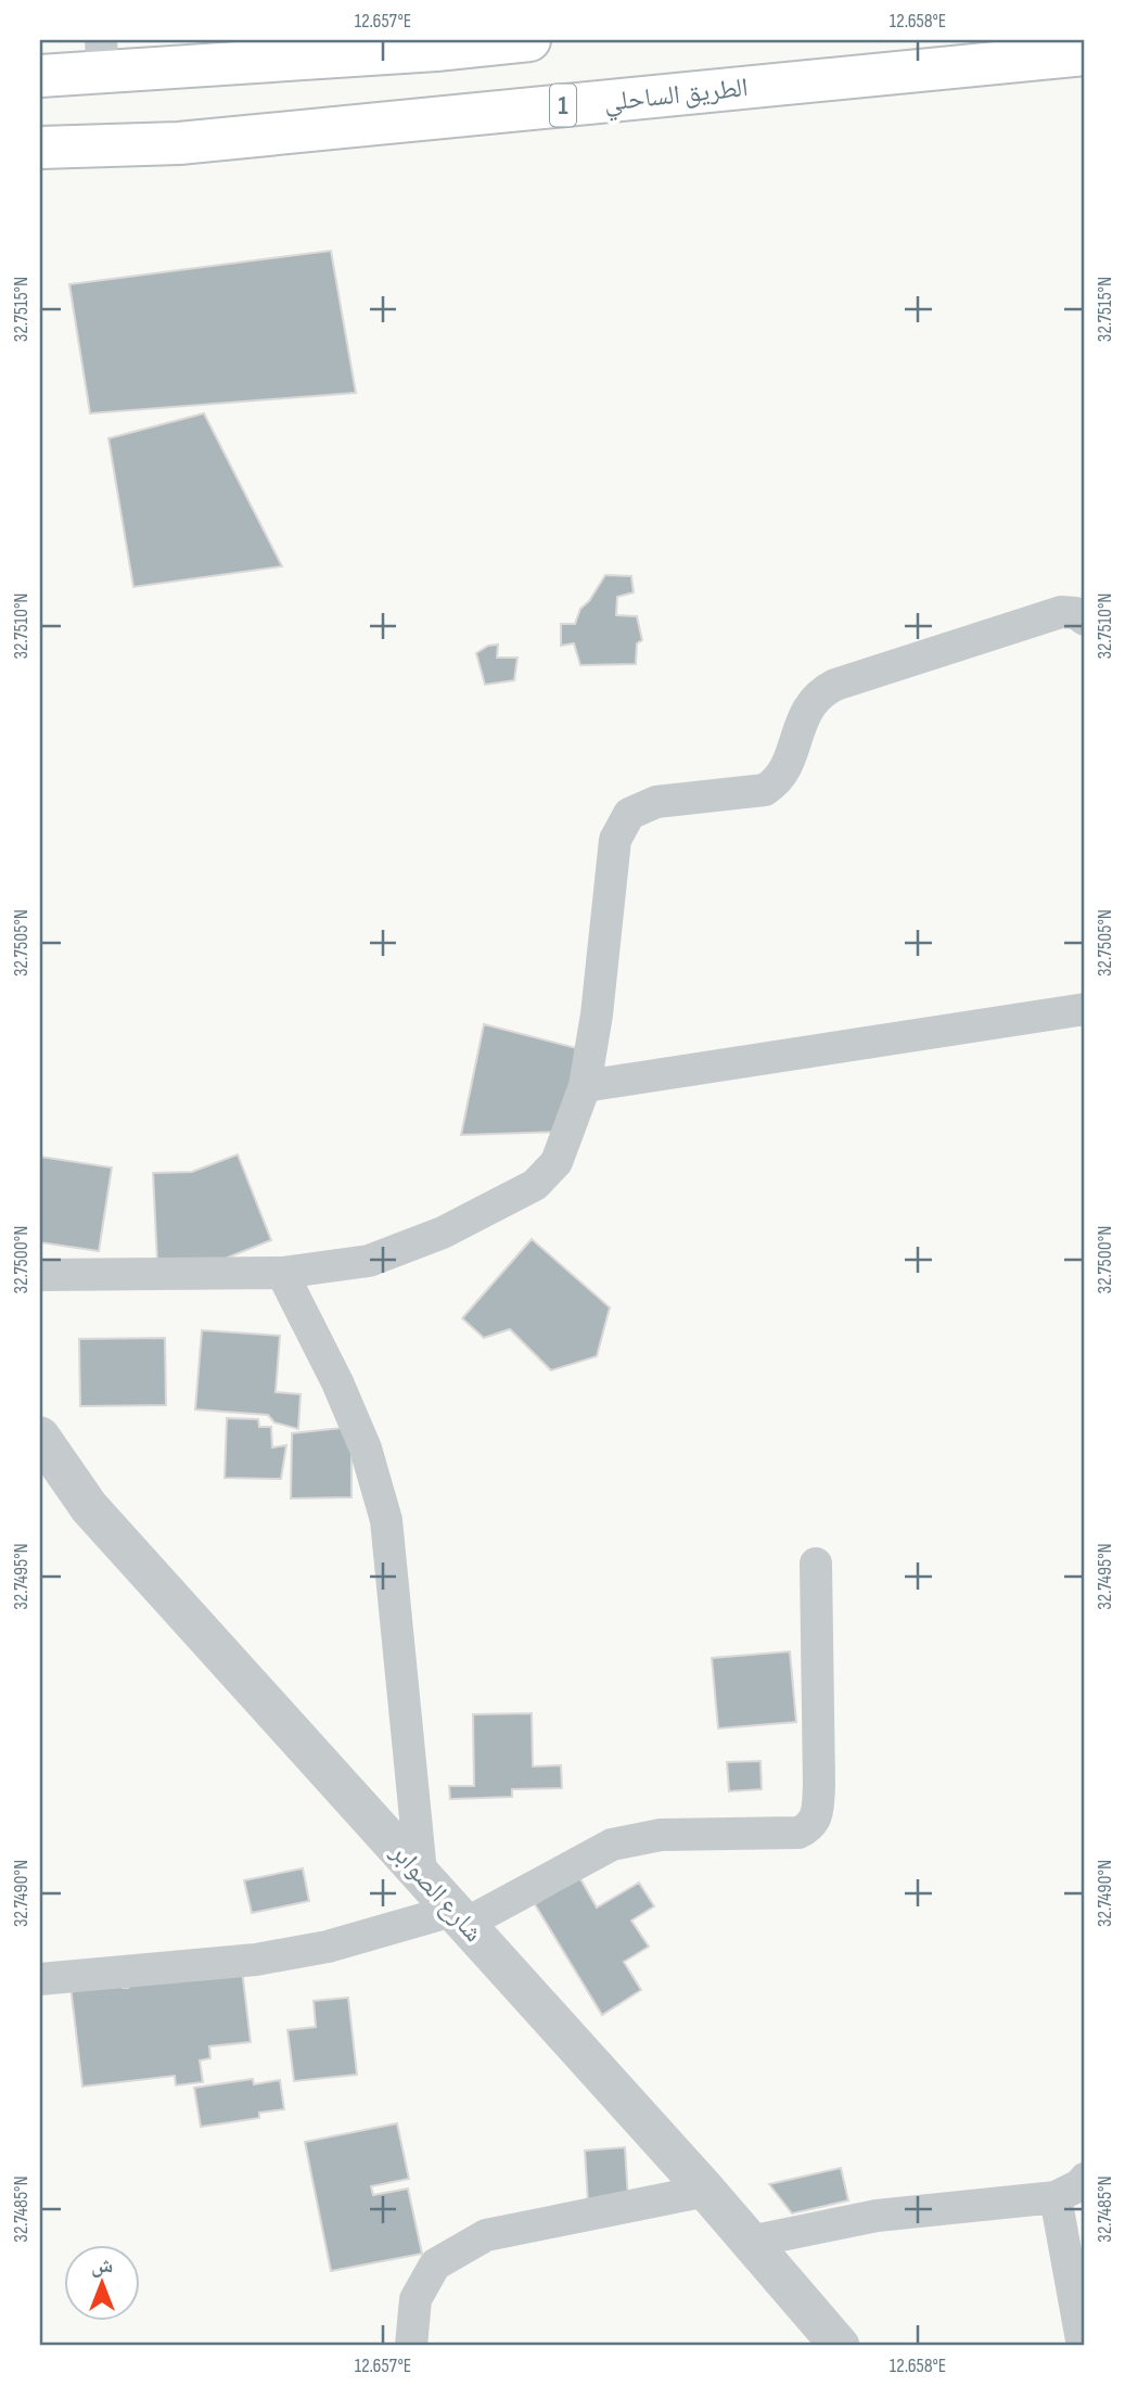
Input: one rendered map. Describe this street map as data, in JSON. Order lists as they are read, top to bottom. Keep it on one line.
{"streets":{"highway":["الطريق الساحلي","1"],"street":["شارع الصوابر"]},"north":"top","coordinates":["12.657°E","12.658°E","32.7515°N","32.7510°N","32.7505°N","32.7500°N","32.7495°N","32.7490°N","32.7485°N"]}
